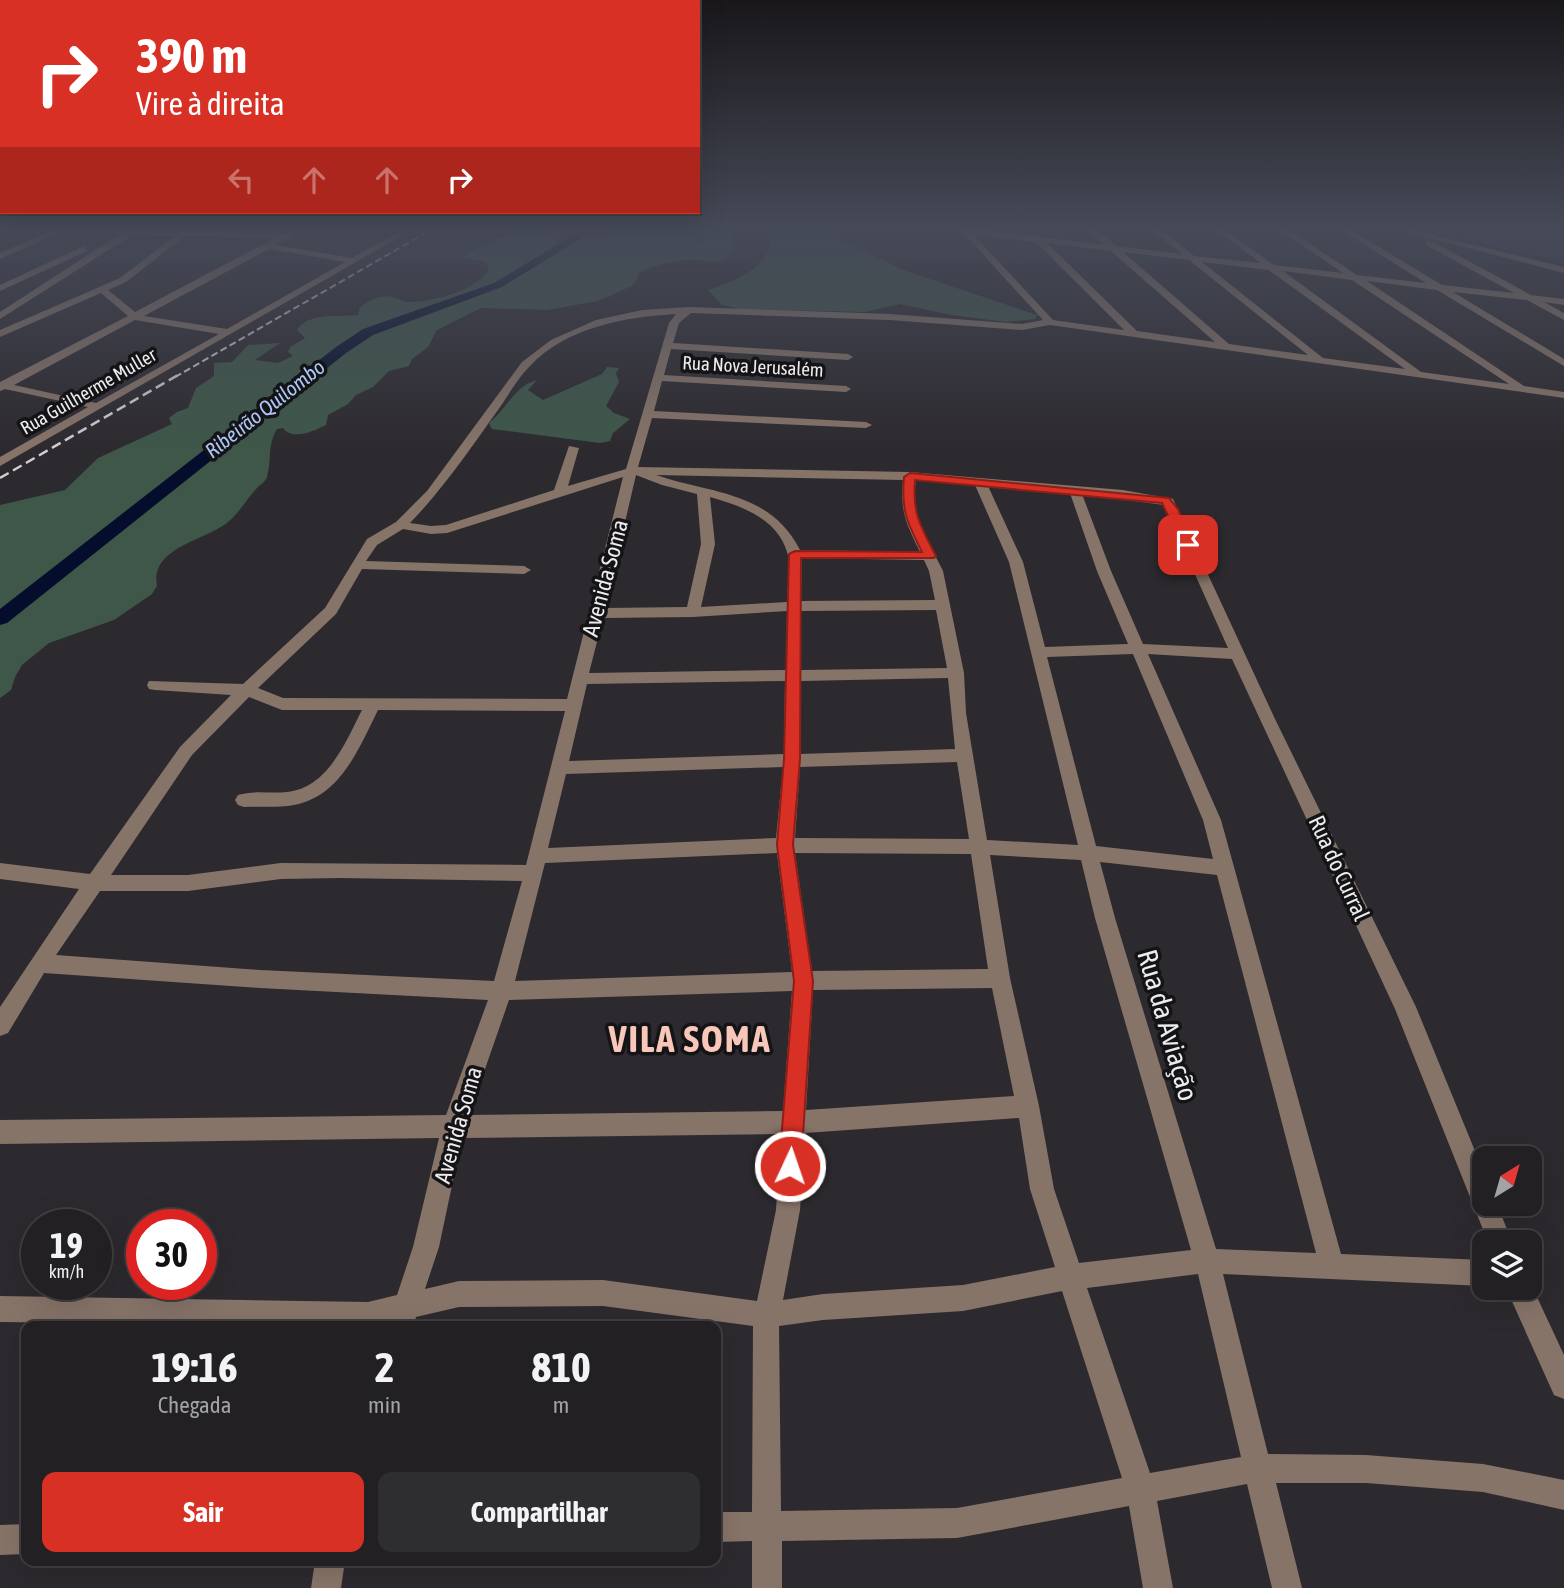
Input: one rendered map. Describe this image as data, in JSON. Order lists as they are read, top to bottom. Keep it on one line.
{"streets":{"street":["Rua Nova Jerusalém","Rua Guilherme Muller","Avenida Soma","Rua do Curral","Rua da Aviação"]},"crossings":[["Rua Nova Jerusalém","Avenida Soma"]],"districts":["VILA SOMA"],"water":["Ribeirão Quilombo"],"north":"top right","page":{"turn":["390 m","Vire à direita"],"speed":"19 km/h","limit":"30","eta":["19:16","Chegada","2","min","810","m"],"buttons":["Sair","Compartilhar"]}}
